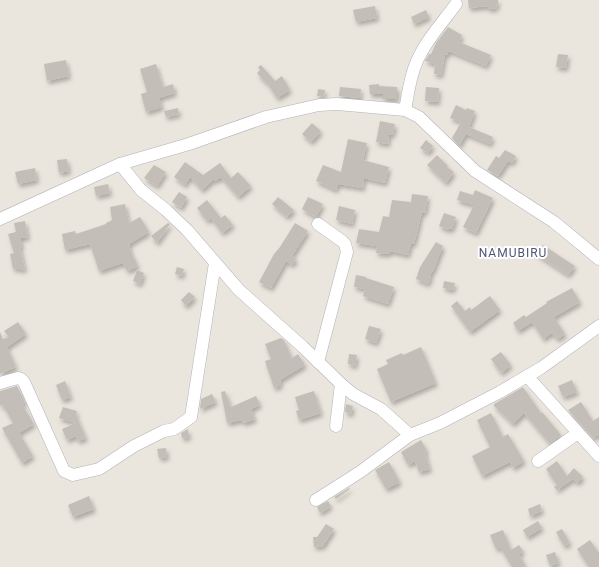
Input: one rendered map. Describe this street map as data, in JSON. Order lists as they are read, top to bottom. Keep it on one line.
{"districts":["NAMUBIRU"]}
